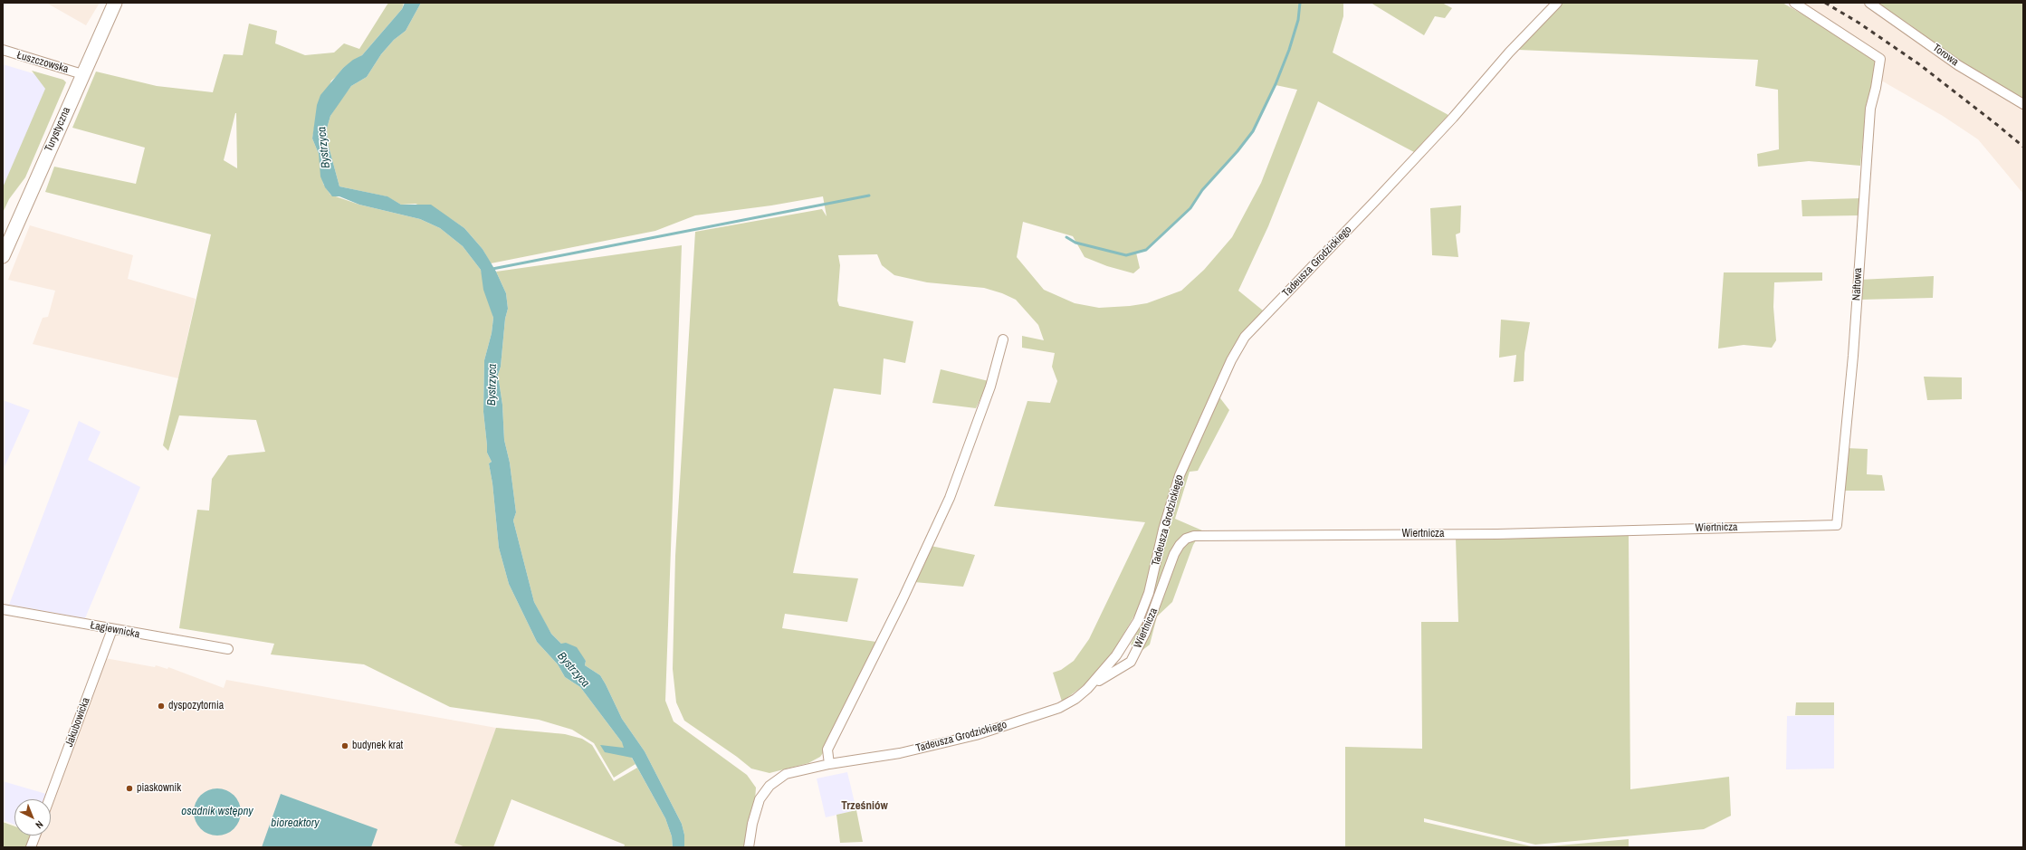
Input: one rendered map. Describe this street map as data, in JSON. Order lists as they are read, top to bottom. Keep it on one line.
{"streets":{"main road":["Turystyczna"],"street":["Torowa","Łuszczowska","Tadeusza Grodzickiego","Naftowa","Wiertnicza","Łagiewnicka","Jakubowicka"]},"crossings":[["Łuszczowska","Turystyczna"],["Tadeusza Grodzickiego","Wiertnicza"],["Naftowa","Wiertnicza"],["Łagiewnicka","Jakubowicka"]],"districts":["Trześniów"],"water":["Bystrzyca","osadnik wstępny","bioreaktory"],"places":["dyspozytornia","budynek krat","piaskownik"],"north":"bottom right"}
